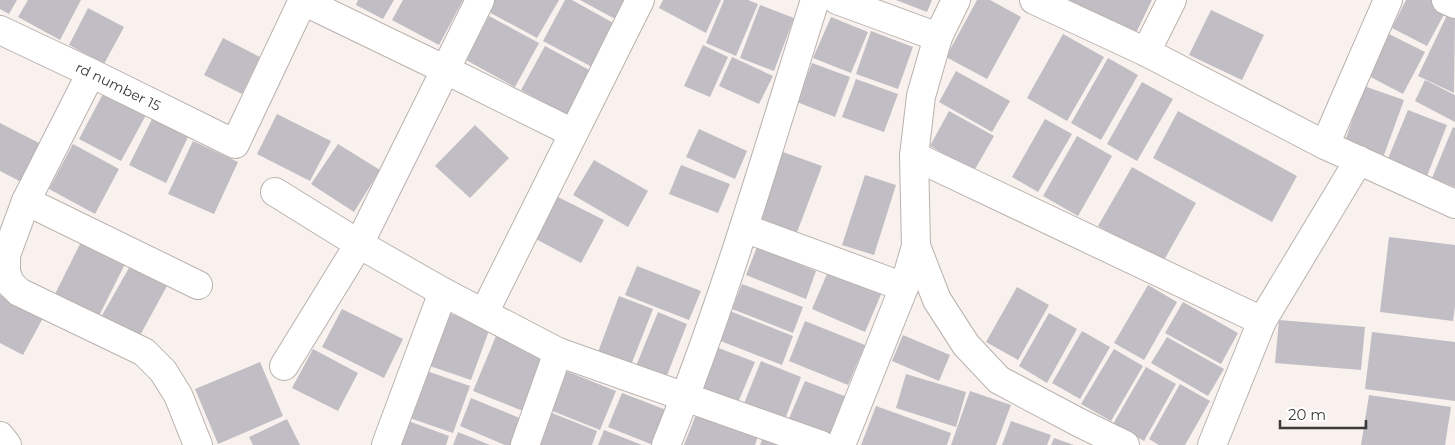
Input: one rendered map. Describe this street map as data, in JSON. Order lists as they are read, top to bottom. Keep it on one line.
{"streets":{"street":["rd number 15"]},"scale_bar":"20 m"}
